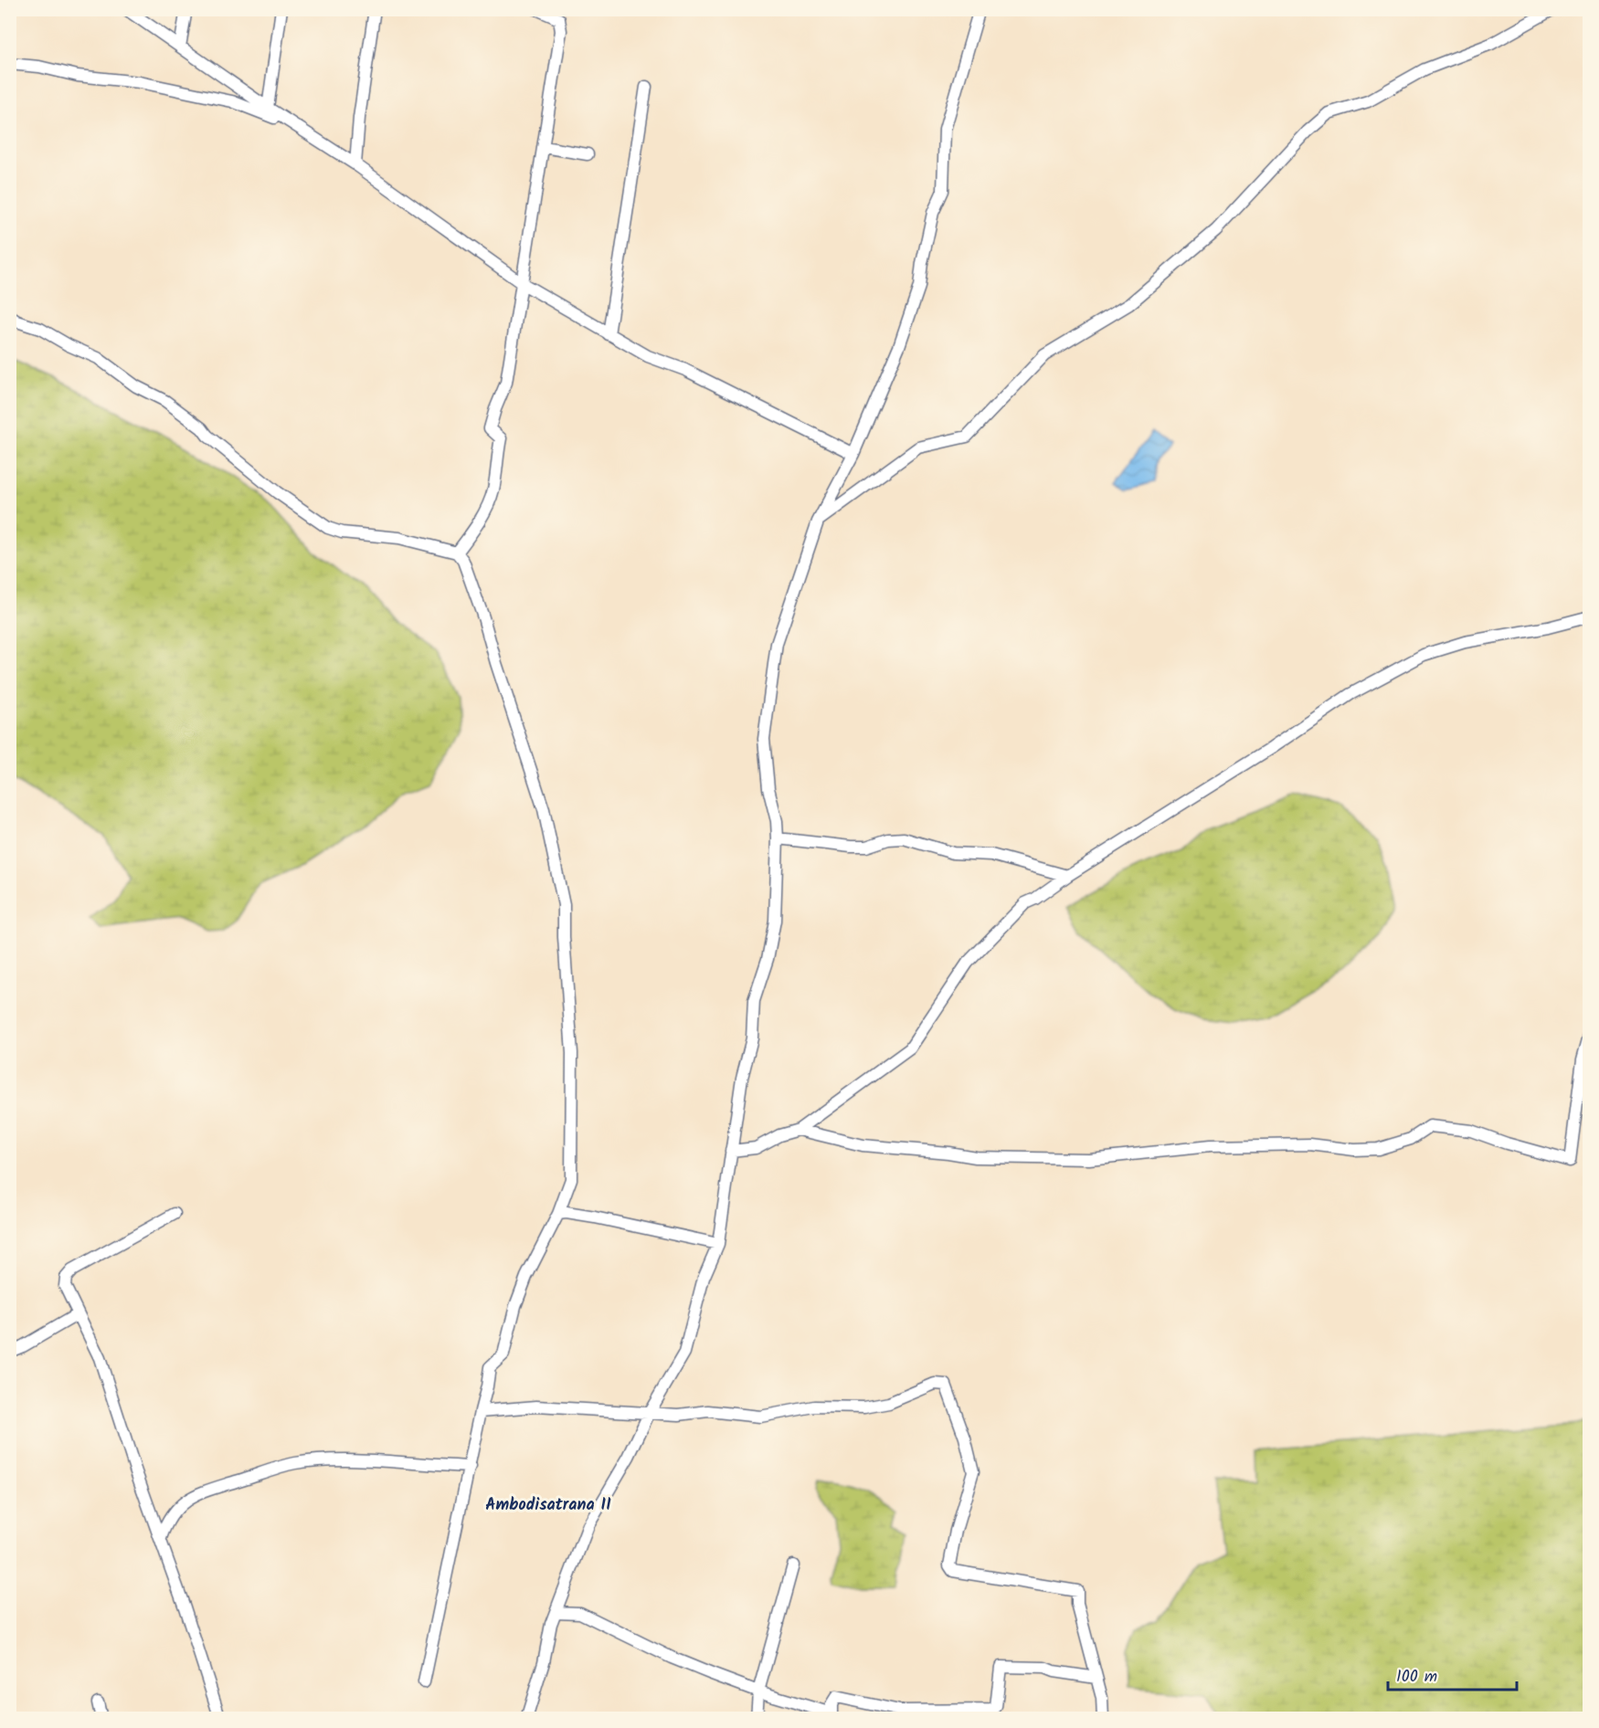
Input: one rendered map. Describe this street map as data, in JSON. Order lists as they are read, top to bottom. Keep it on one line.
{"districts":["Ambodisatrana II"],"scale_bar":"100 m"}
